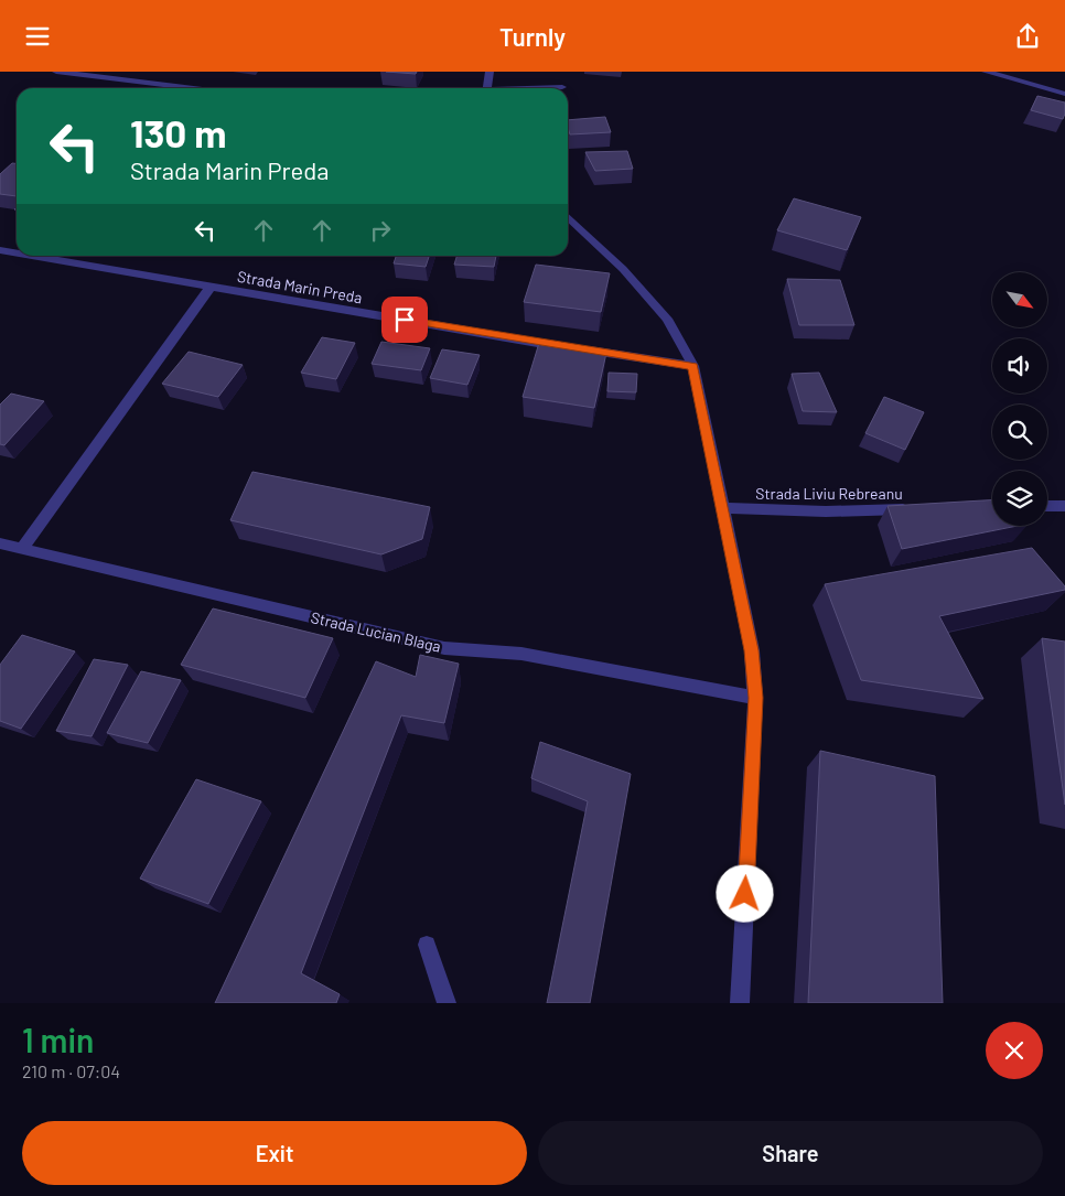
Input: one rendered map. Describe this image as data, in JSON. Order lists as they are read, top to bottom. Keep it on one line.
{"streets":{"street":["Strada Marin Preda","Strada Liviu Rebreanu","Strada Lucian Blaga"]},"north":"bottom right","page":{"header":"Turnly","turn":["130 m","Strada Marin Preda"],"heading":["1 min","210 m · 07:04"],"buttons":["Exit","Share"]}}
